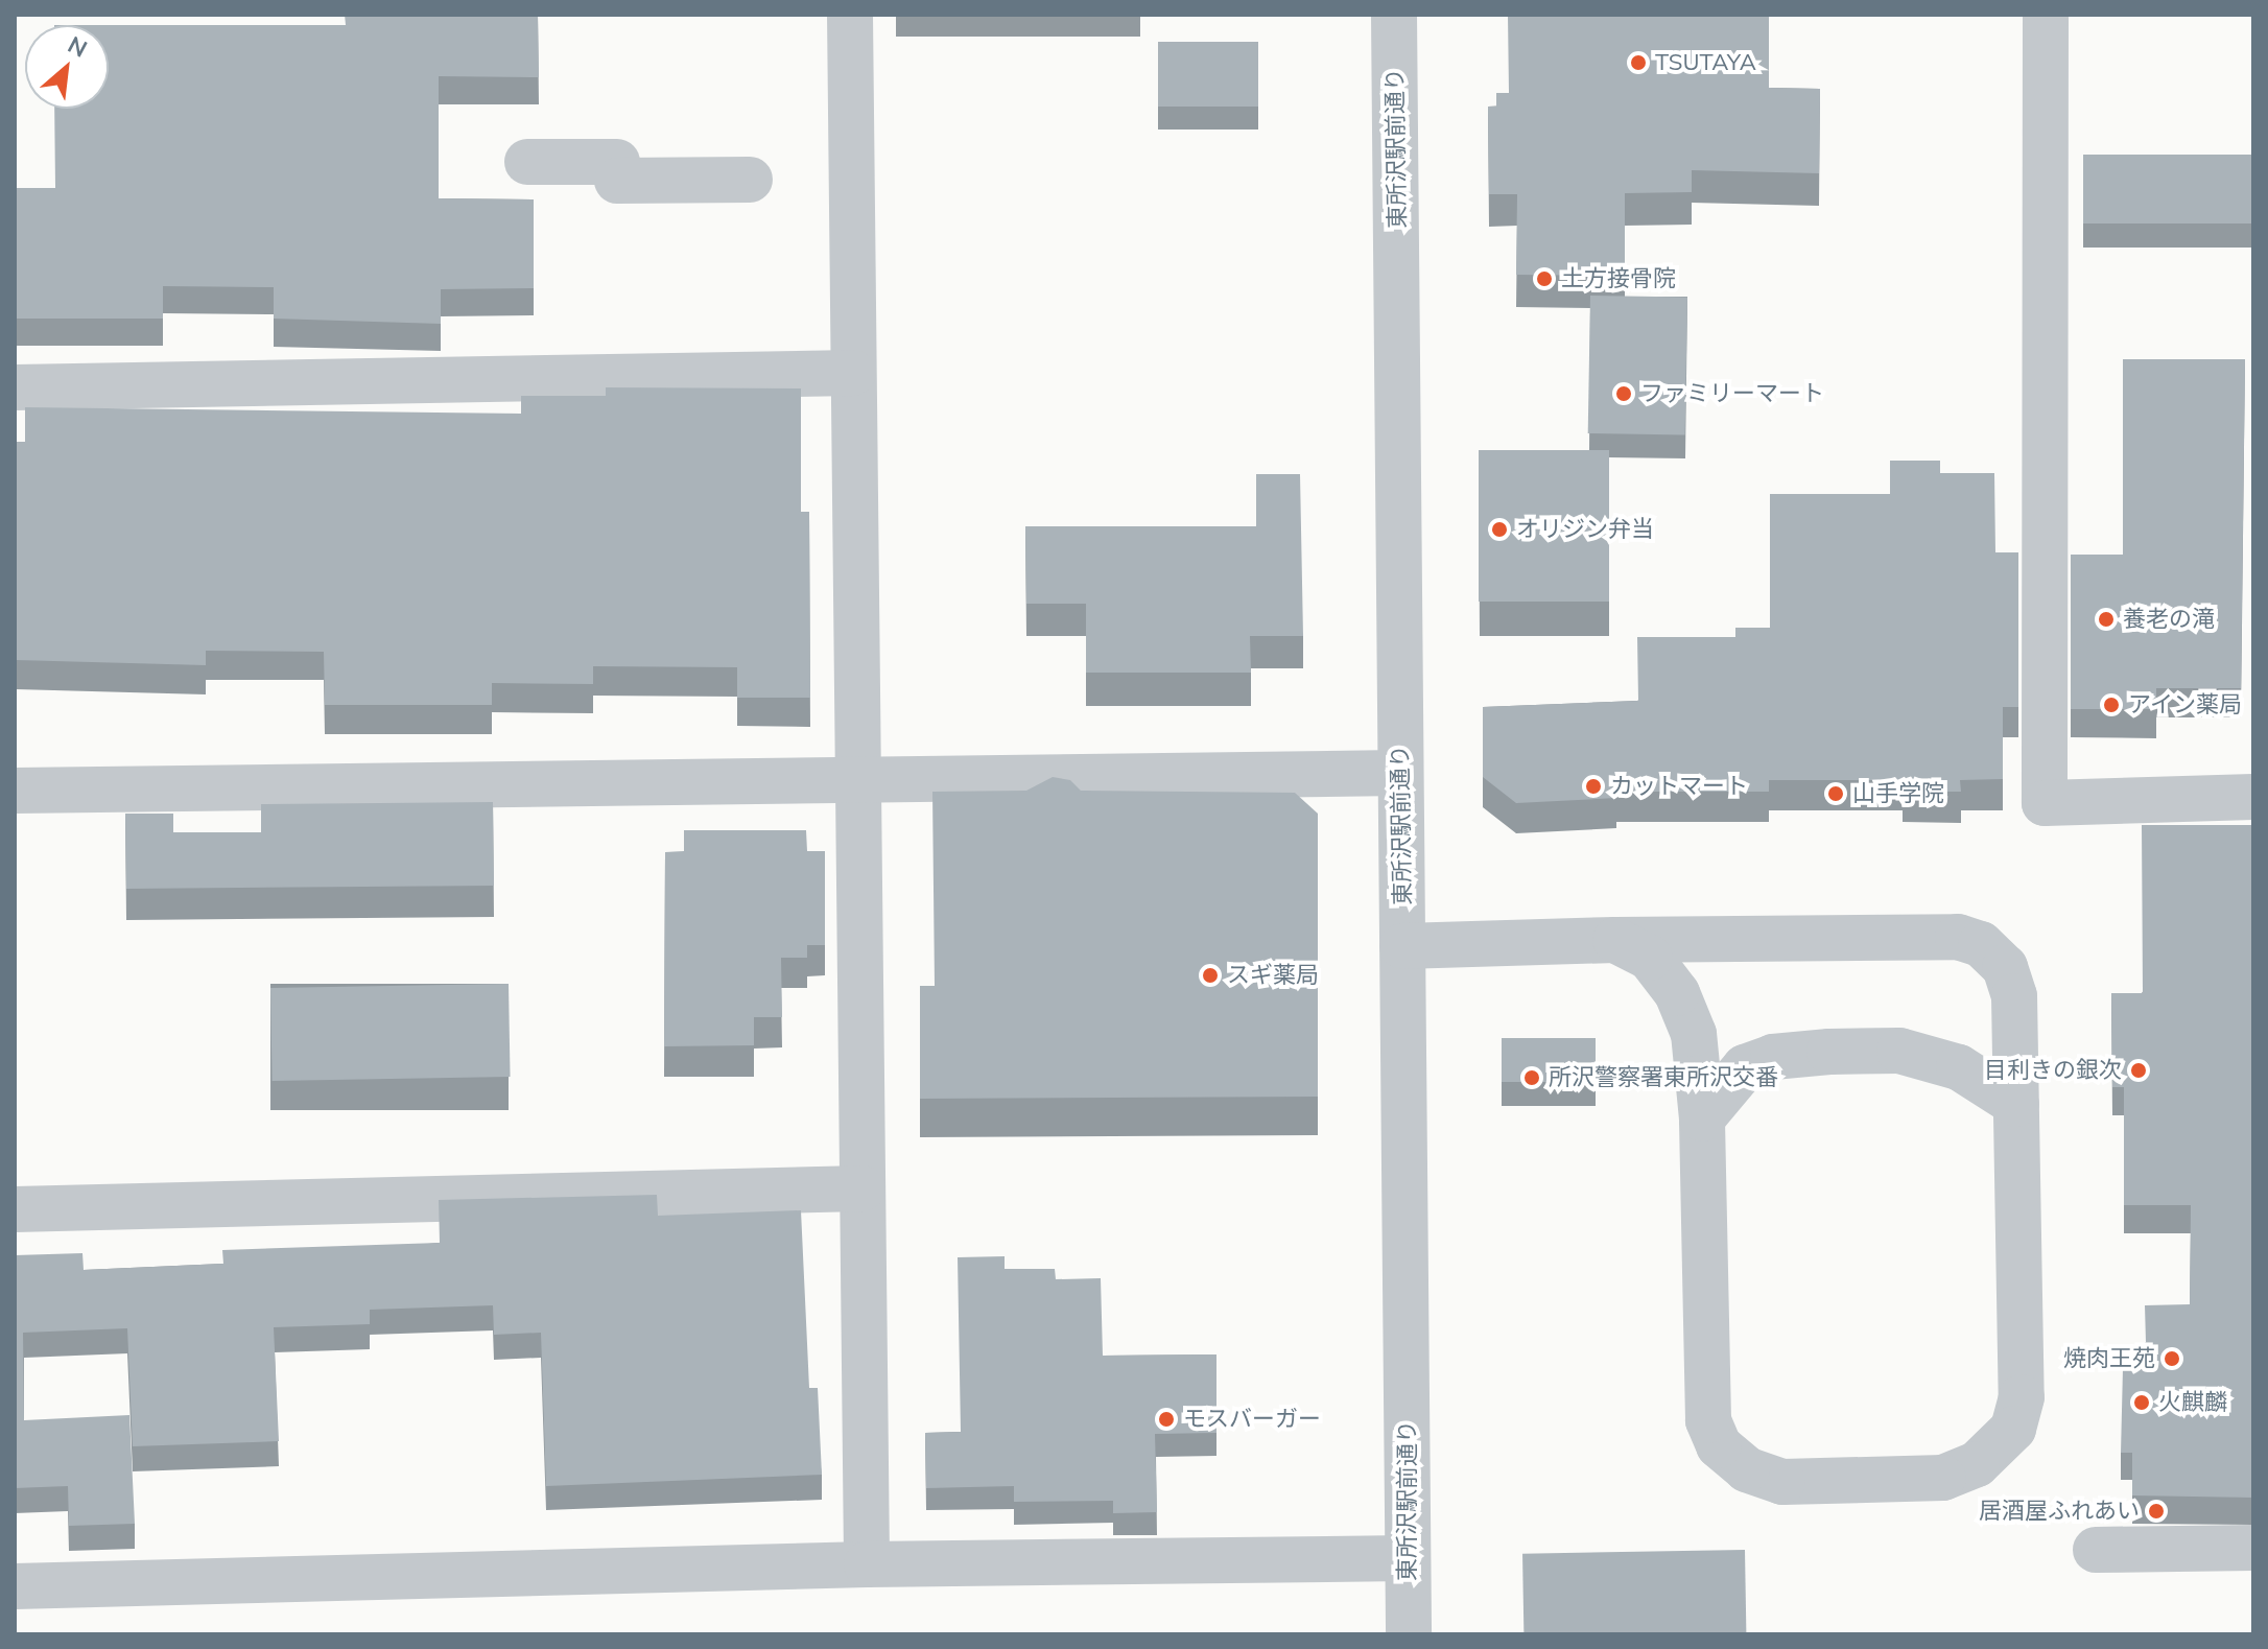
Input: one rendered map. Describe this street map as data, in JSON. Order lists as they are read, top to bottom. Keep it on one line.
{"streets":{"street":["東所沢駅前通り"]},"places":["TSUTAYA","土方接骨院","ファミリーマート","オリジン弁当","養老の滝","アイン薬局","カットマート","山手学院","スギ薬局","目利きの銀次","所沢警察署東所沢交番","焼肉王苑","火麒麟","モスバーガー","居酒屋ふれあい"],"north":"top right"}
